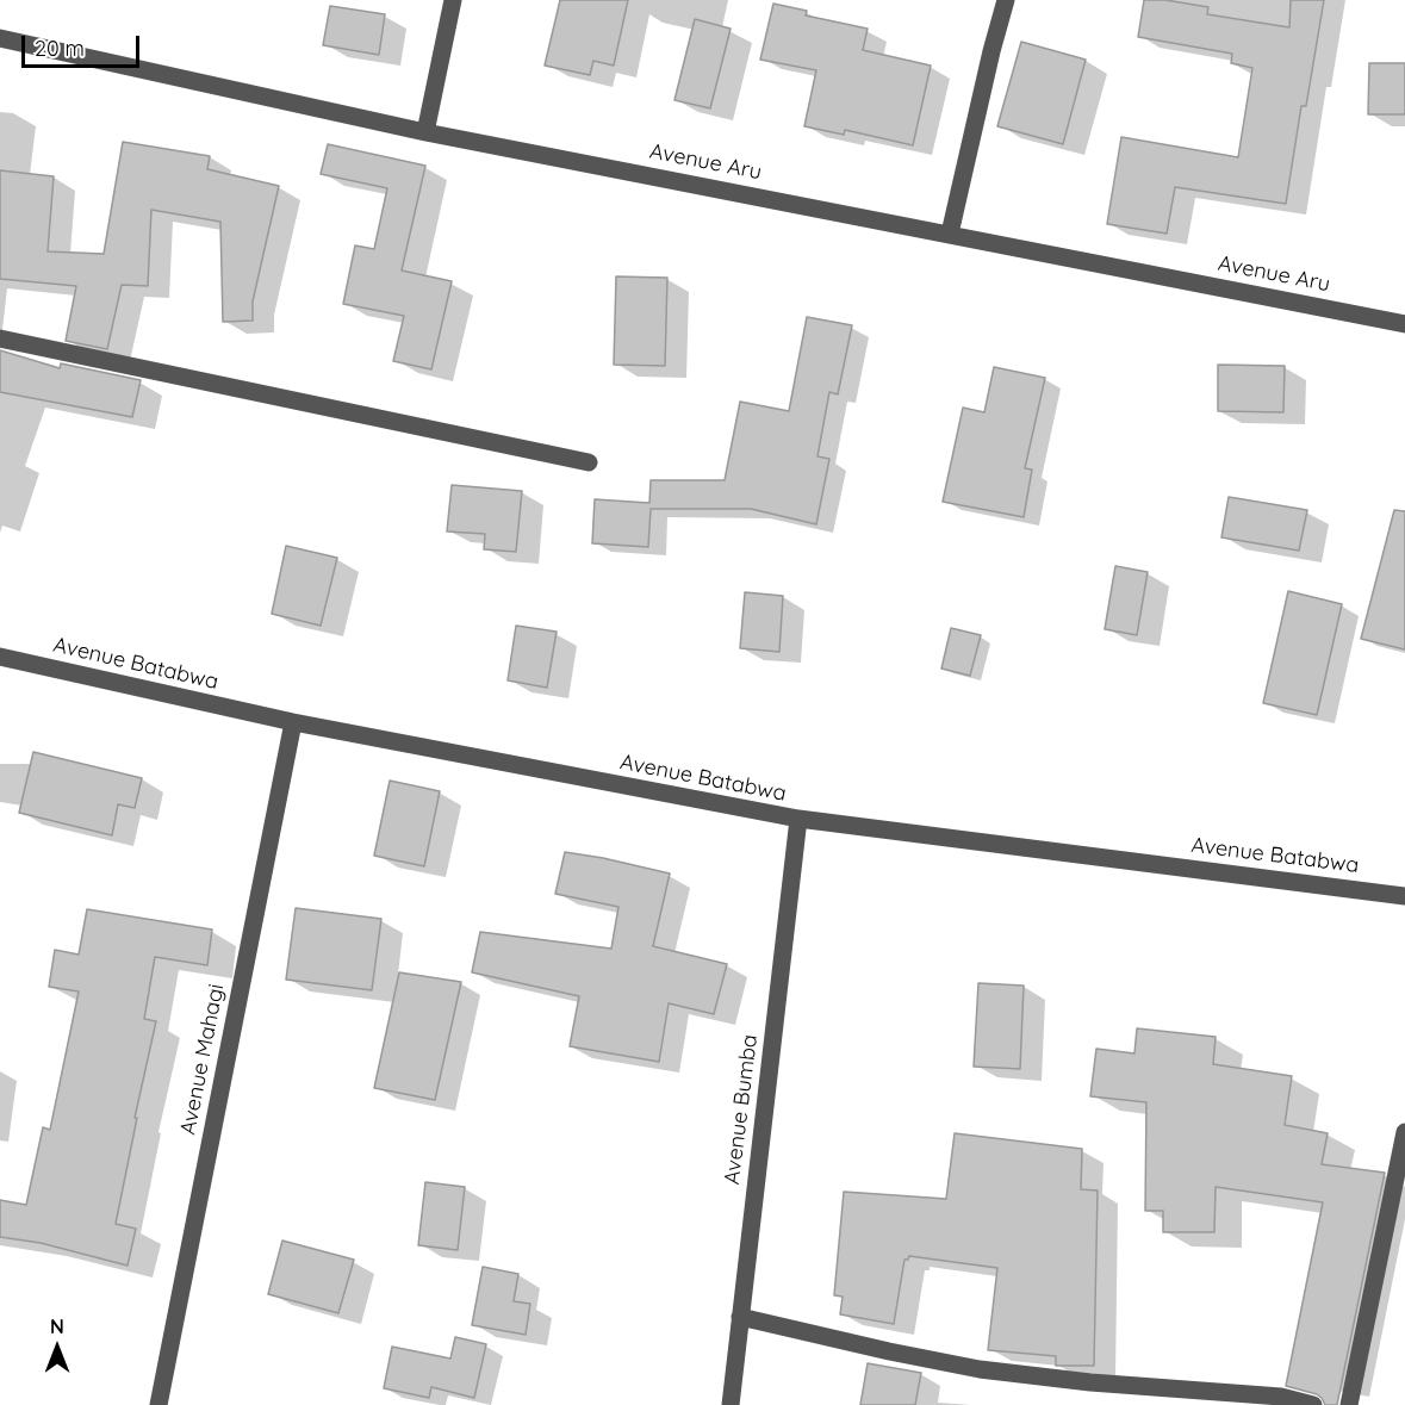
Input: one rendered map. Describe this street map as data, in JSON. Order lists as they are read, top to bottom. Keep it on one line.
{"streets":{"street":["Avenue Aru","Avenue Batabwa","Avenue Mahagi","Avenue Bumba"]},"crossings":[["Avenue Batabwa","Avenue Mahagi"],["Avenue Batabwa","Avenue Bumba"]],"scale_bar":"20 m","north":"top"}
